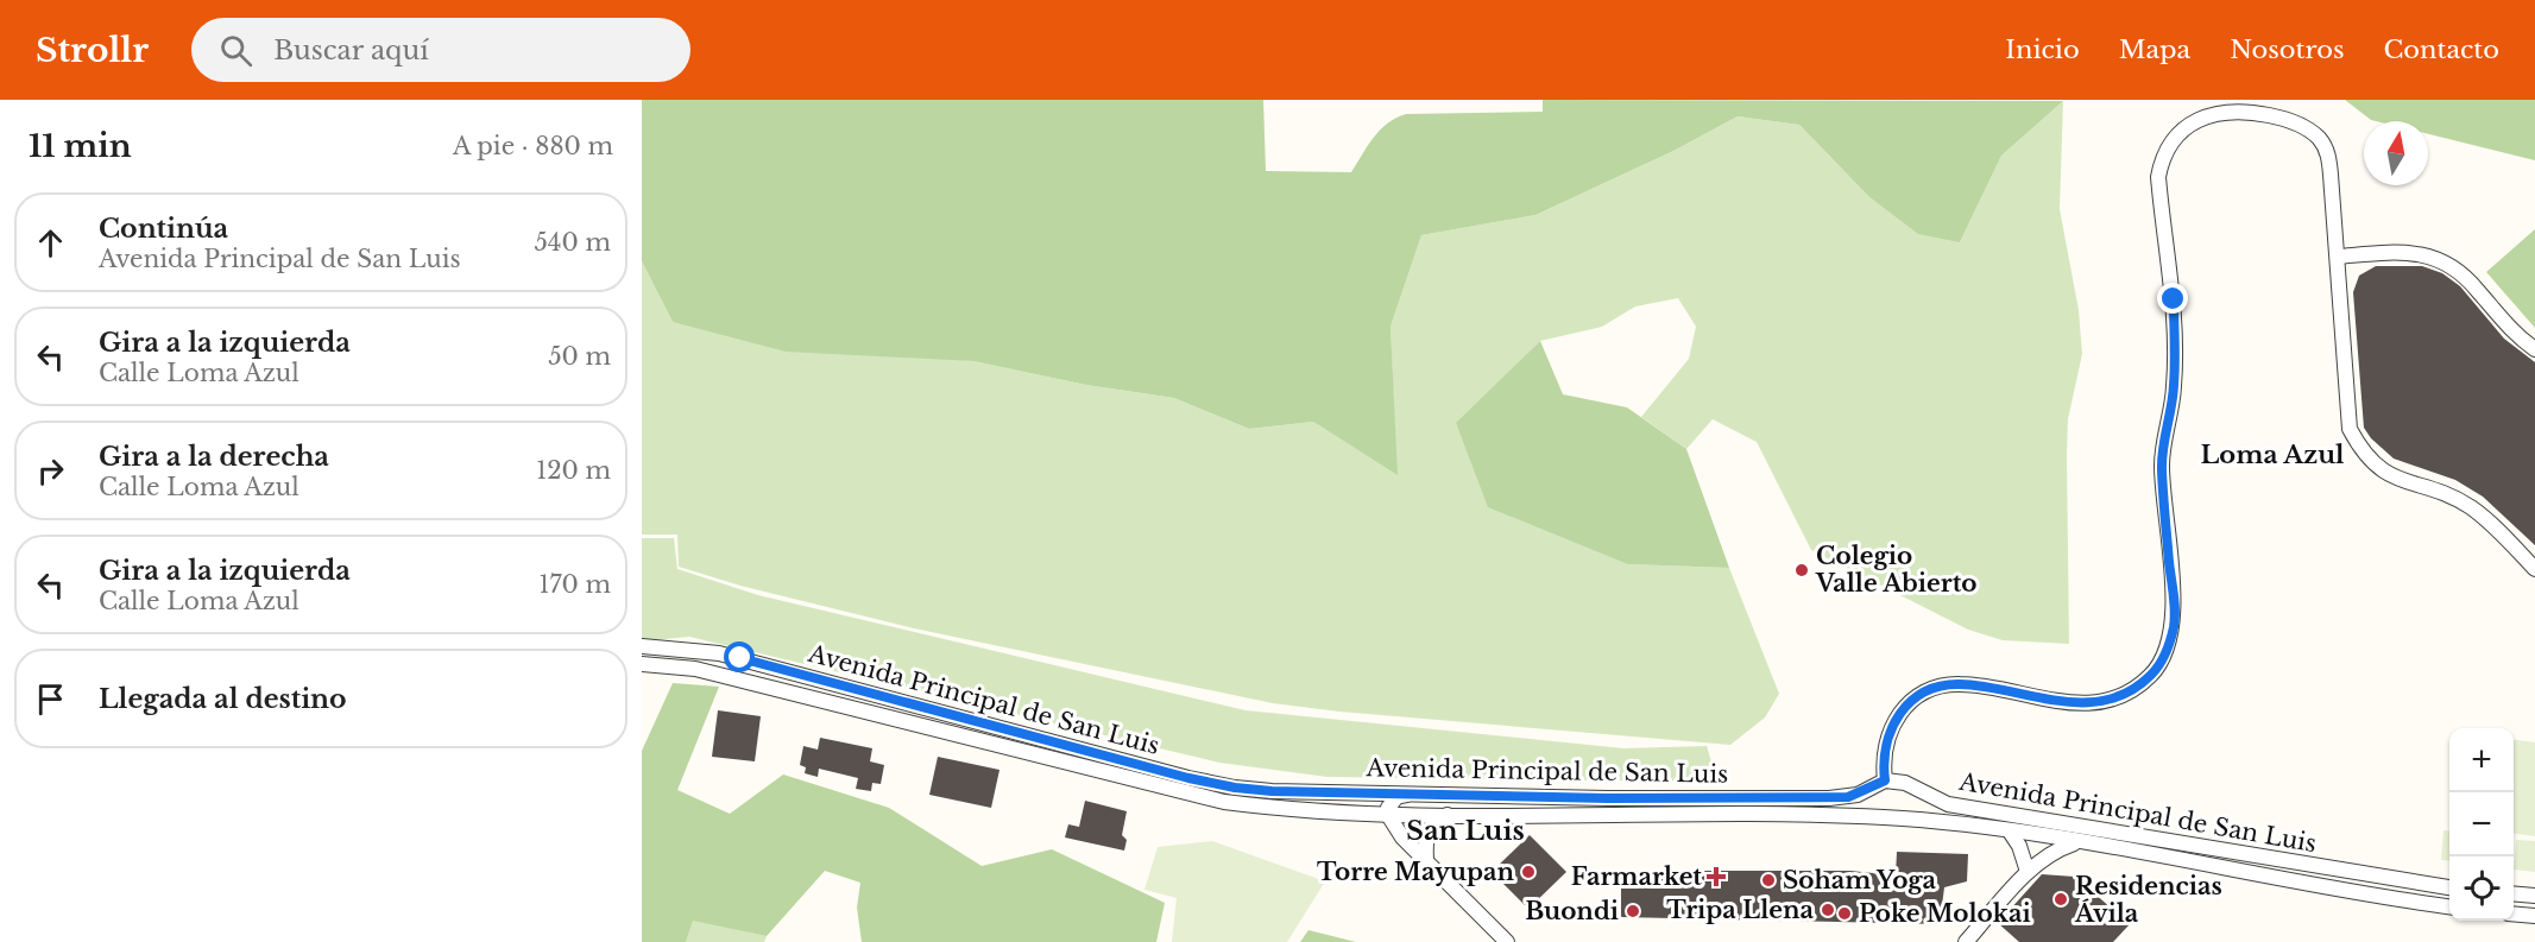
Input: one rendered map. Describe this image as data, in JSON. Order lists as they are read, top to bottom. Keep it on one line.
{"streets":{"street":["Avenida Principal de San Luis"]},"districts":["Loma Azul","San Luis"],"places":{"other":["Colegio Valle Abierto","Torre Mayupan","Soham Yoga","Residencias Ávila","Tripa Llena","Buondi","Poke Molokai"],"health":["Farmarket"]},"north":"top","page":{"header":"Strollr","search":"Buscar aquí","nav":["Inicio","Mapa","Nosotros","Contacto"],"heading":["11 min","A pie · 880 m"],"list":[["Continúa","Avenida Principal de San Luis","540 m"],["Gira a la izquierda","Calle Loma Azul","50 m"],["Gira a la derecha","Calle Loma Azul","120 m"],["Gira a la izquierda","Calle Loma Azul","170 m"],"Llegada al destino"],"map_buttons":["+","−"]}}
